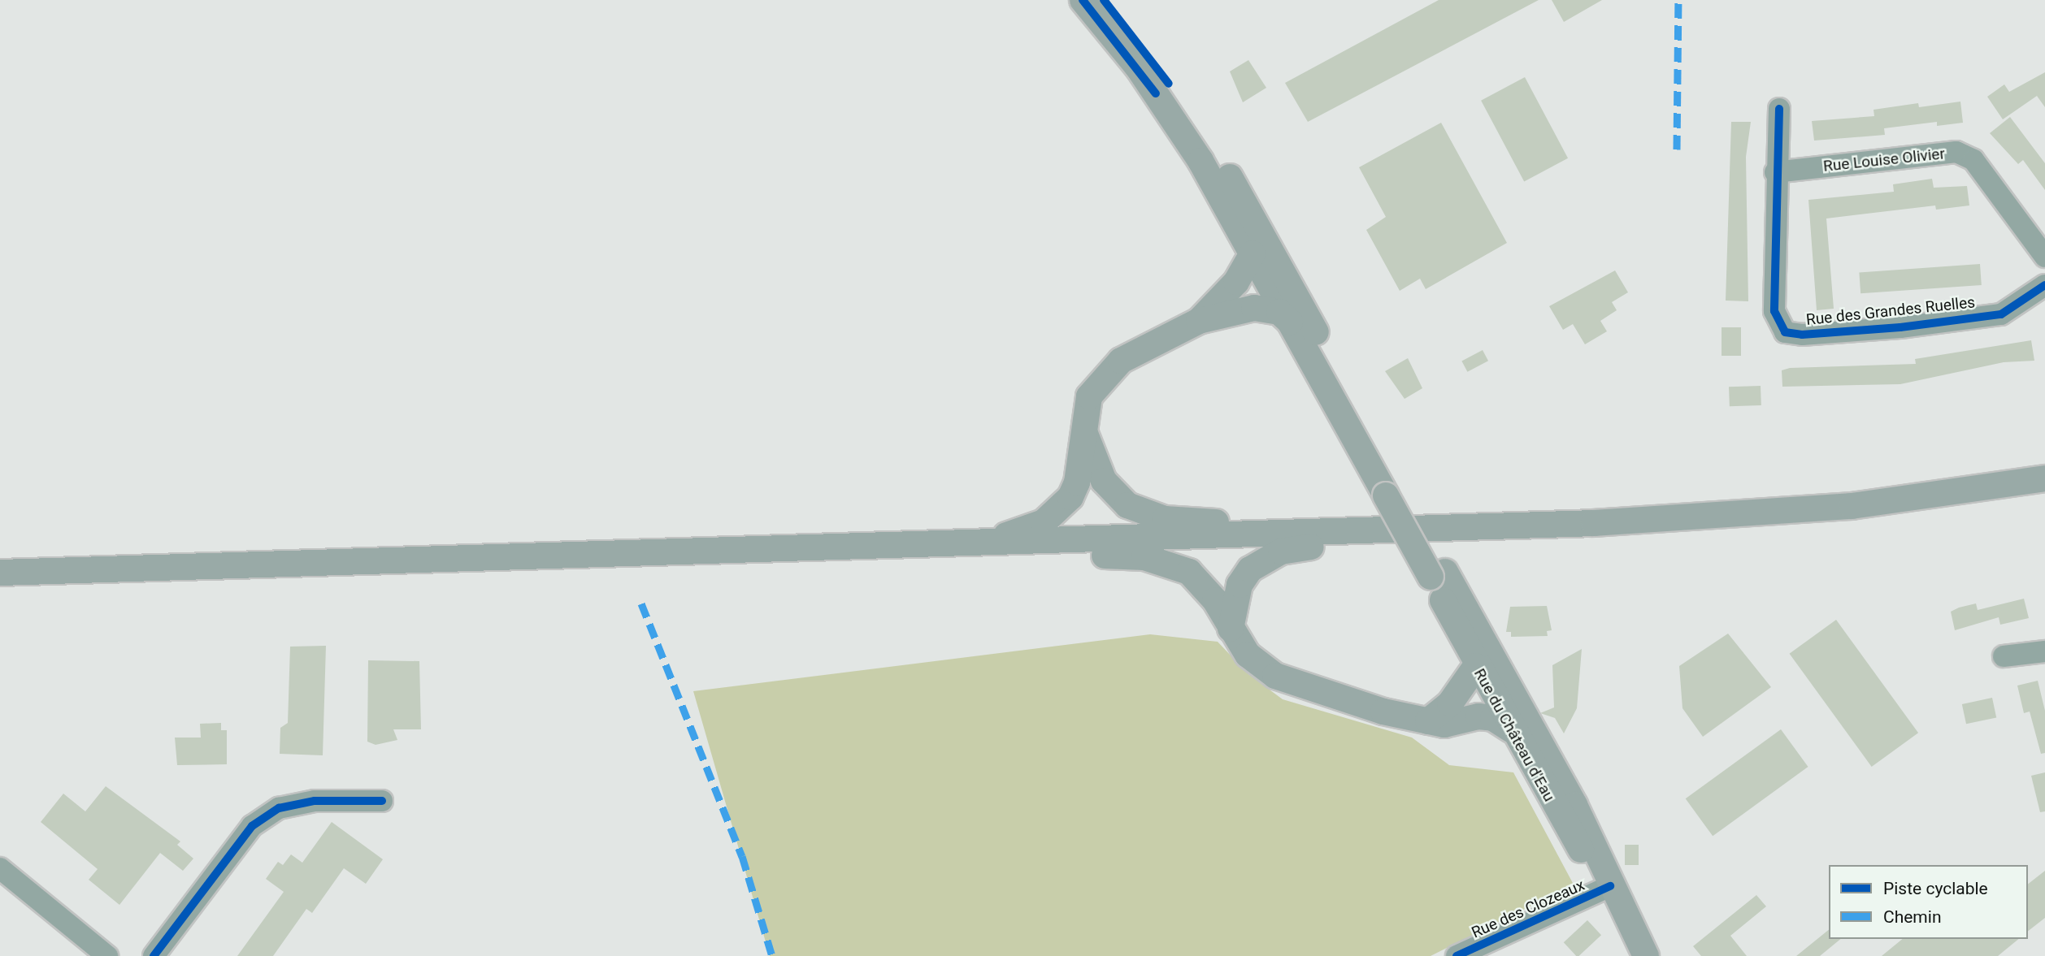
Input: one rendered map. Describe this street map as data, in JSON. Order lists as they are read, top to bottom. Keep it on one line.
{"streets":{"main road":["Rue du Château d'Eau"],"street":["Rue Louise Olivier","Rue des Grandes Ruelles","Rue des Clozeaux"]},"crossings":[["Rue Louise Olivier","Rue des Grandes Ruelles"],["Rue du Château d'Eau","Rue des Clozeaux"]],"legend":["Piste cyclable","Chemin"]}
